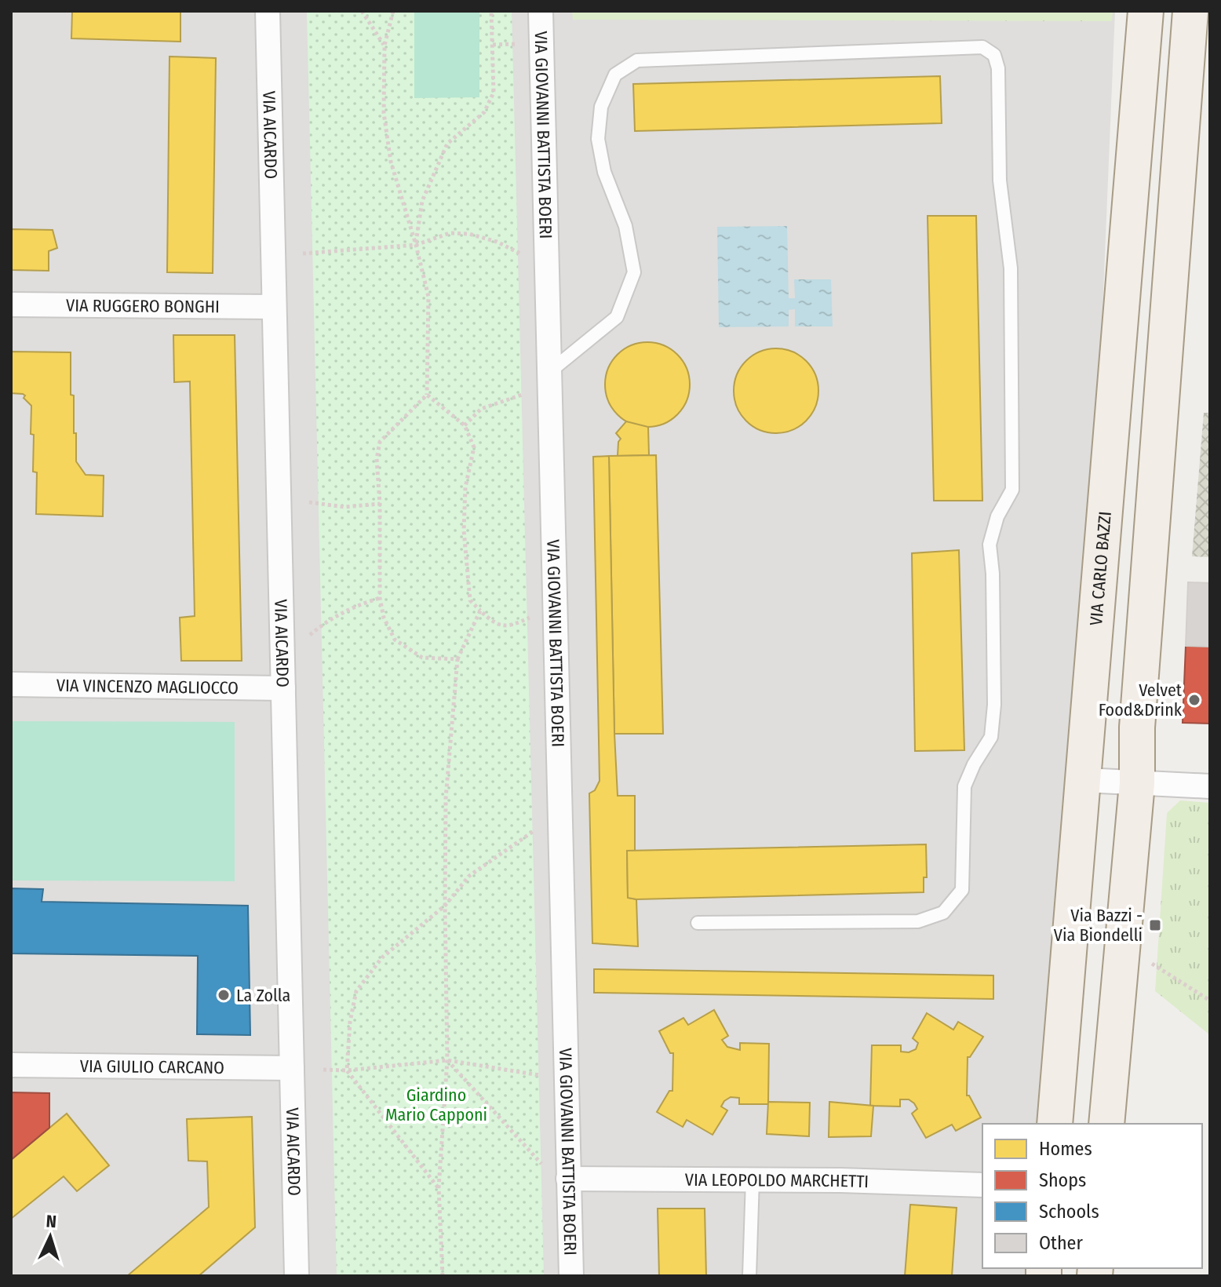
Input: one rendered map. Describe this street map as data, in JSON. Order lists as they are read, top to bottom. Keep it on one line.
{"streets":{"main road":["VIA CARLO BAZZI"],"street":["VIA AICARDO","VIA GIOVANNI BATTISTA BOERI","VIA RUGGERO BONGHI","VIA VINCENZO MAGLIOCCO","VIA GIULIO CARCANO","VIA LEOPOLDO MARCHETTI"]},"crossings":[["VIA AICARDO","VIA RUGGERO BONGHI"],["VIA AICARDO","VIA VINCENZO MAGLIOCCO"],["VIA AICARDO","VIA GIULIO CARCANO"],["VIA GIOVANNI BATTISTA BOERI","VIA LEOPOLDO MARCHETTI"]],"parks":["Giardino Mario Capponi"],"places":{"other":["Velvet Food&Drink","La Zolla"],"transit":["Via Bazzi - Via Biondelli"]},"legend":["Homes","Shops","Schools","Other"],"north":"top"}
